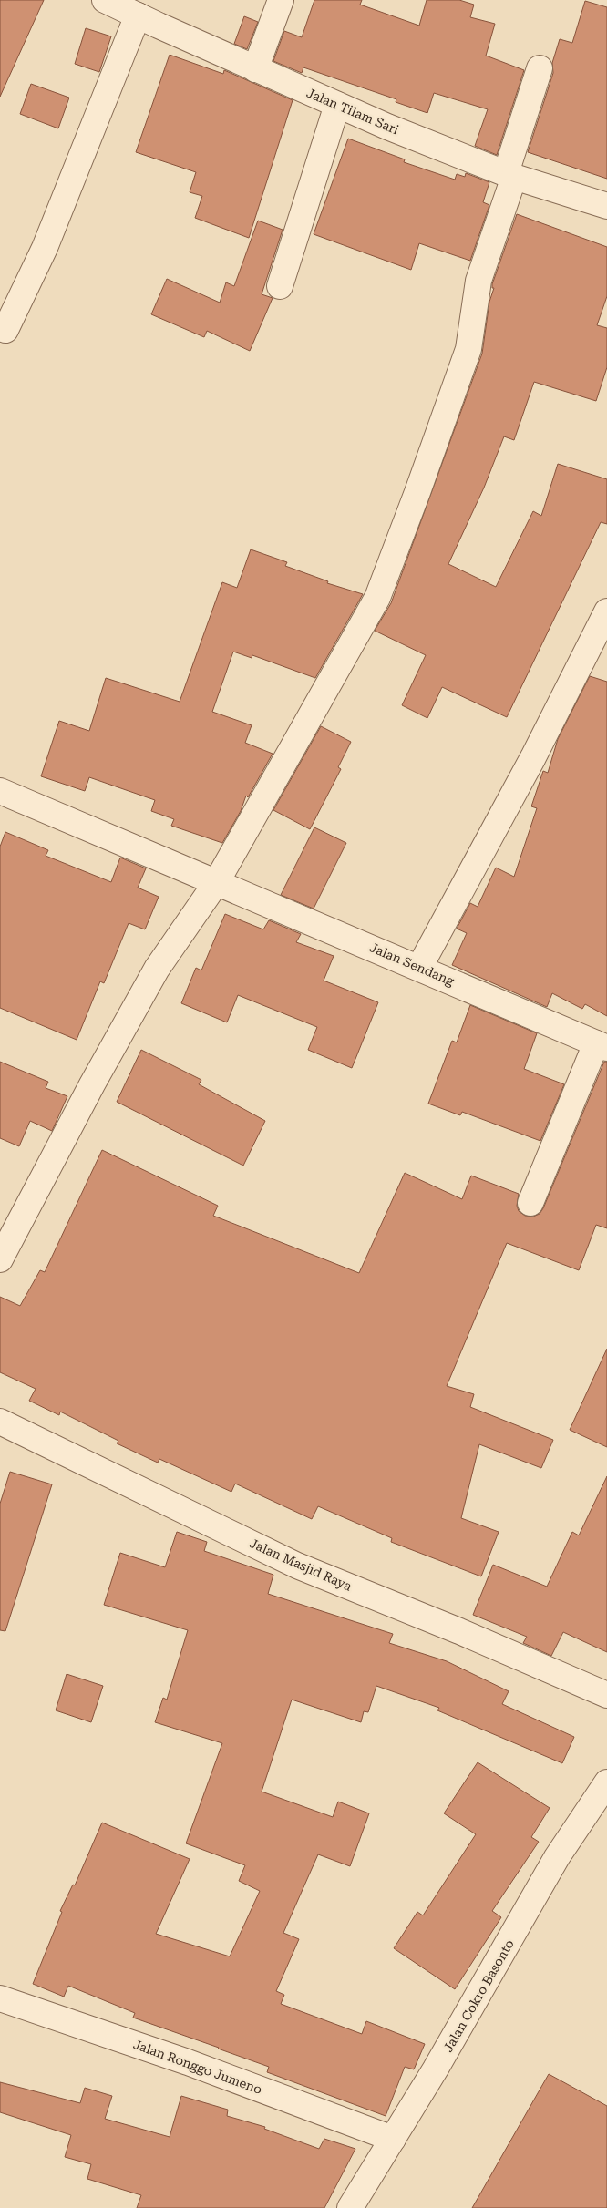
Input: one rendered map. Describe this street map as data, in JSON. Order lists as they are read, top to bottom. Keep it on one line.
{"streets":{"street":["Jalan Tilam Sari","Jalan Sendang","Jalan Masjid Raya","Jalan Cokro Basonto","Jalan Ronggo Jumeno"]},"crossings":[["Jalan Cokro Basonto","Jalan Ronggo Jumeno"]]}
